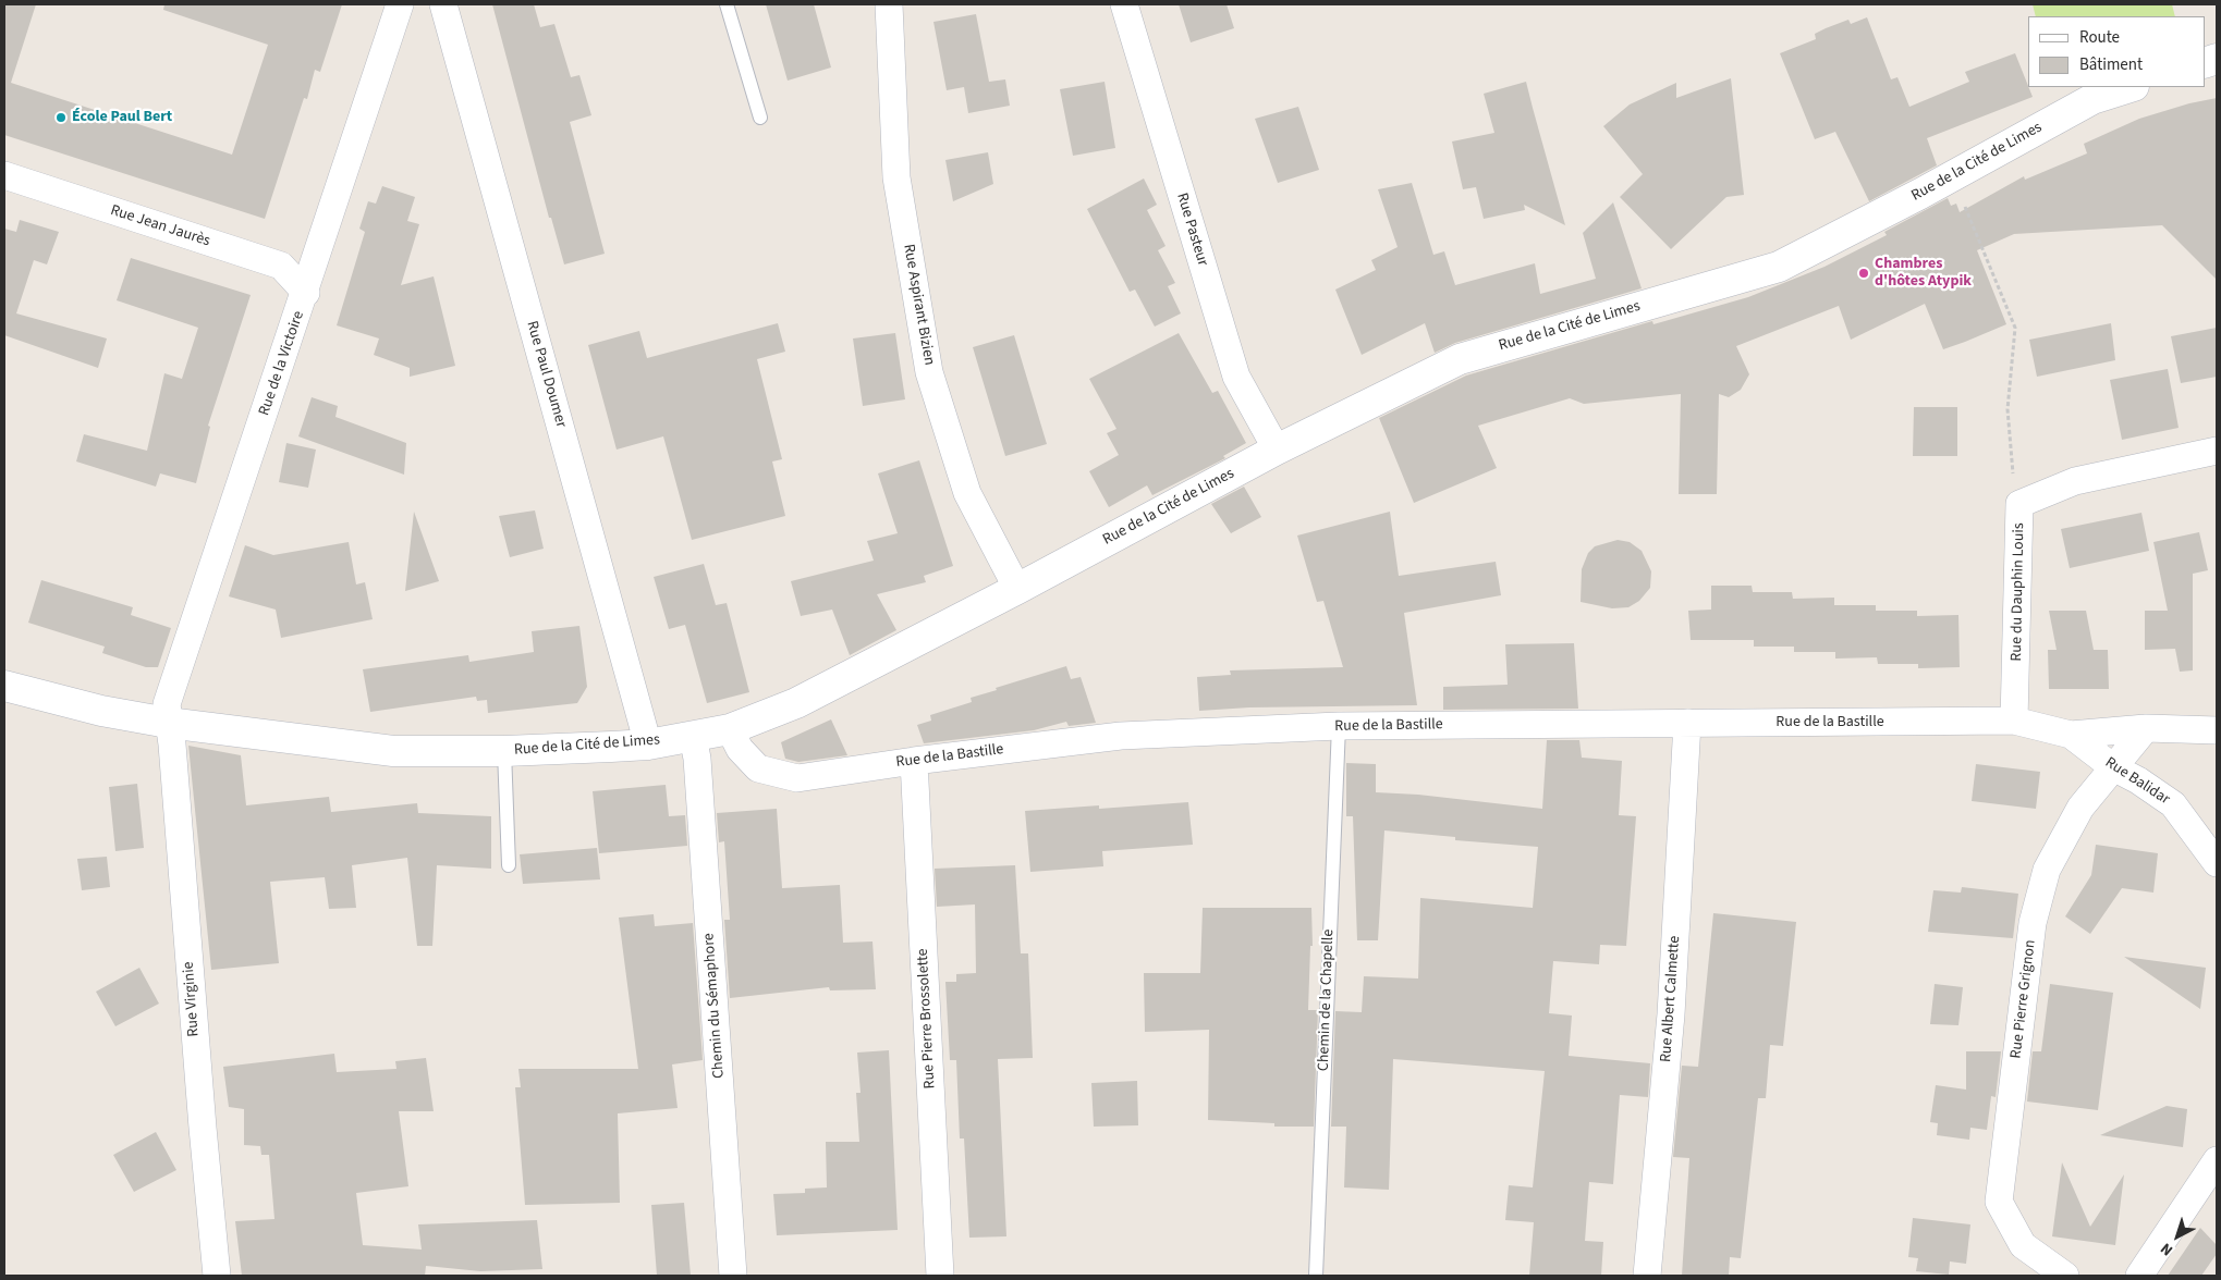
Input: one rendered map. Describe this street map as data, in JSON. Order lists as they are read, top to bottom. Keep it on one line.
{"streets":{"street":["Rue de la Cité de Limes","Rue Jean Jaurès","Rue Pasteur","Rue Aspirant Bizien","Rue de la Victoire","Rue Paul Doumer","Rue du Dauphin Louis","Rue de la Bastille","Rue Balidar","Rue Virginie","Rue Albert Calmette","Rue Pierre Grignon","Chemin du Sémaphore","Rue Pierre Brossolette"],"lane":["Chemin de la Chapelle"]},"crossings":[["Rue de la Cité de Limes","Rue Pasteur"],["Rue de la Cité de Limes","Rue Aspirant Bizien"],["Rue de la Cité de Limes","Rue de la Victoire"],["Rue de la Cité de Limes","Rue Paul Doumer"],["Rue de la Cité de Limes","Rue de la Bastille"],["Rue de la Cité de Limes","Rue Virginie"],["Rue de la Cité de Limes","Chemin du Sémaphore"],["Rue Jean Jaurès","Rue de la Victoire"],["Rue de la Victoire","Rue Virginie"],["Rue du Dauphin Louis","Rue de la Bastille"],["Rue de la Bastille","Rue Balidar"],["Rue de la Bastille","Rue Albert Calmette"],["Rue de la Bastille","Chemin de la Chapelle"],["Rue de la Bastille","Rue Pierre Brossolette"],["Rue Balidar","Rue Pierre Grignon"]],"places":["École Paul Bert","Chambres d'hôtes Atypik"],"legend":["Route","Bâtiment"],"north":"bottom left"}
